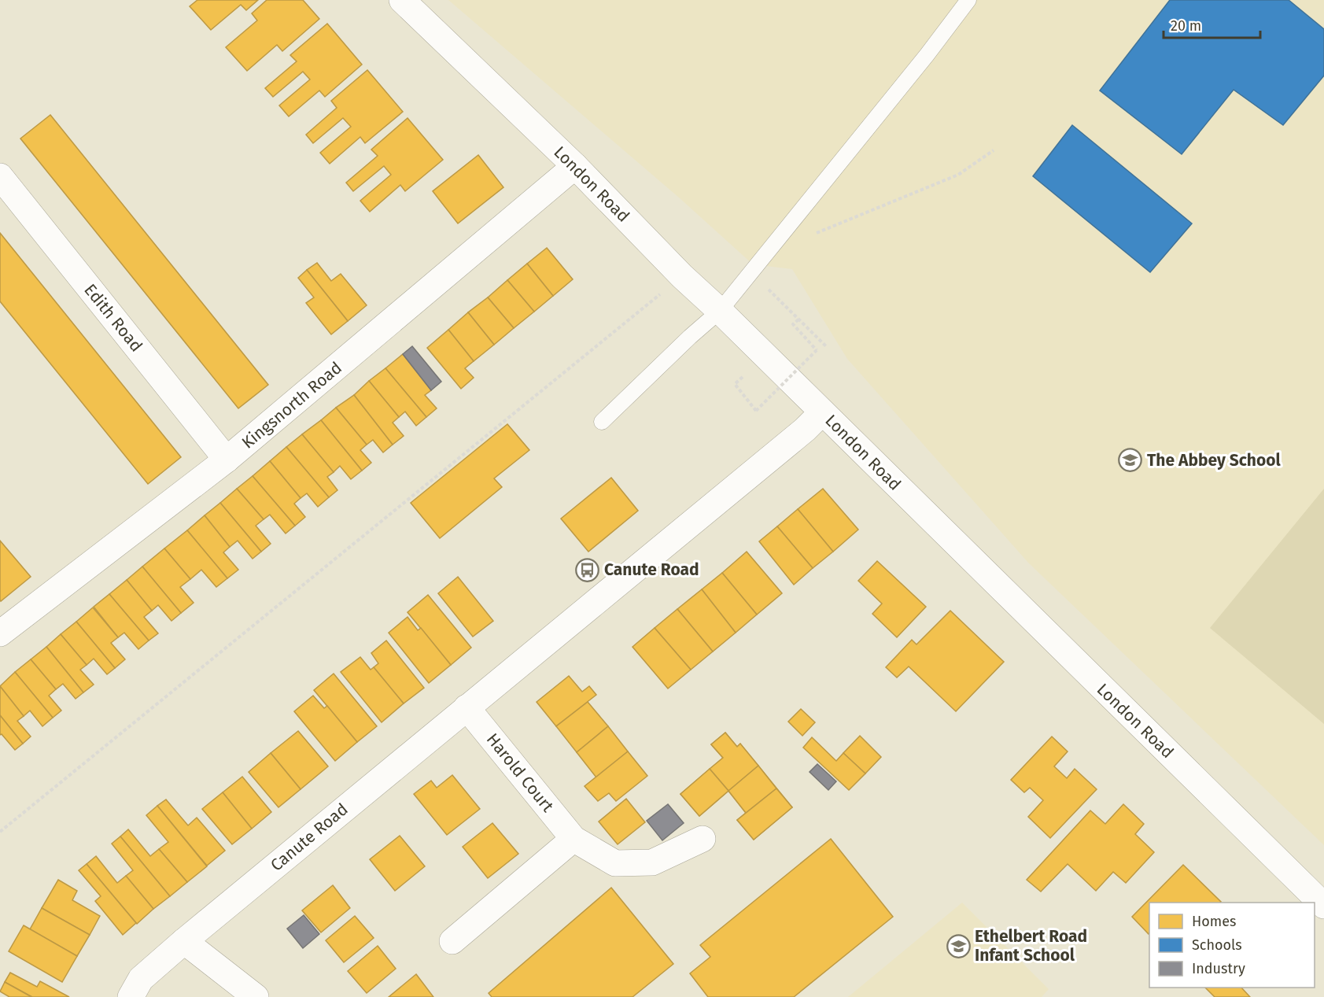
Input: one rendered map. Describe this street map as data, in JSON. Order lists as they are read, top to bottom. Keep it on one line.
{"streets":{"street":["London Road","Edith Road","Kingsnorth Road","Harold Court","Canute Road"]},"crossings":[["London Road","Kingsnorth Road"],["London Road","Canute Road"],["Edith Road","Kingsnorth Road"],["Harold Court","Canute Road"]],"places":{"school or university":["The Abbey School","Ethelbert Road Infant School"],"bus stop":["Canute Road"]},"legend":["Homes","Schools","Industry"],"scale_bar":"20 m"}
